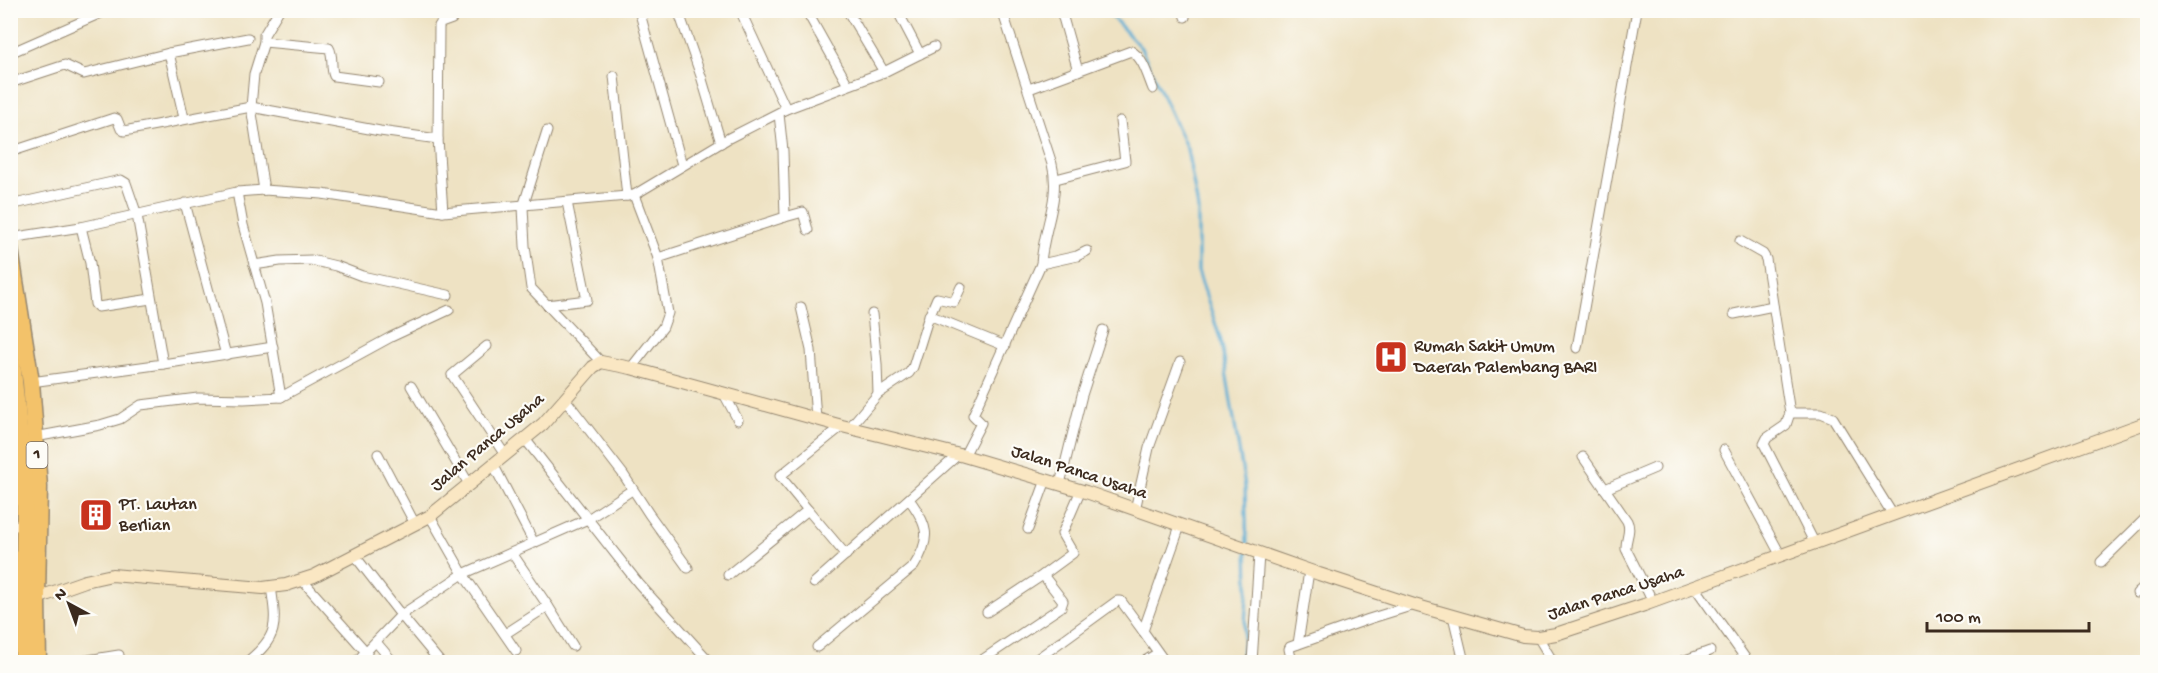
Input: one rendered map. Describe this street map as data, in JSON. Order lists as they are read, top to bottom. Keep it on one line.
{"streets":{"highway":["1"],"street":["Jalan Panca Usaha"]},"crossings":[["Jalan Panca Usaha","1"]],"places":{"hospital":["Rumah Sakit Umum Daerah Palembang BARI"],"building":["PT. Lautan Berlian"]},"scale_bar":"100 m","north":"top left"}
